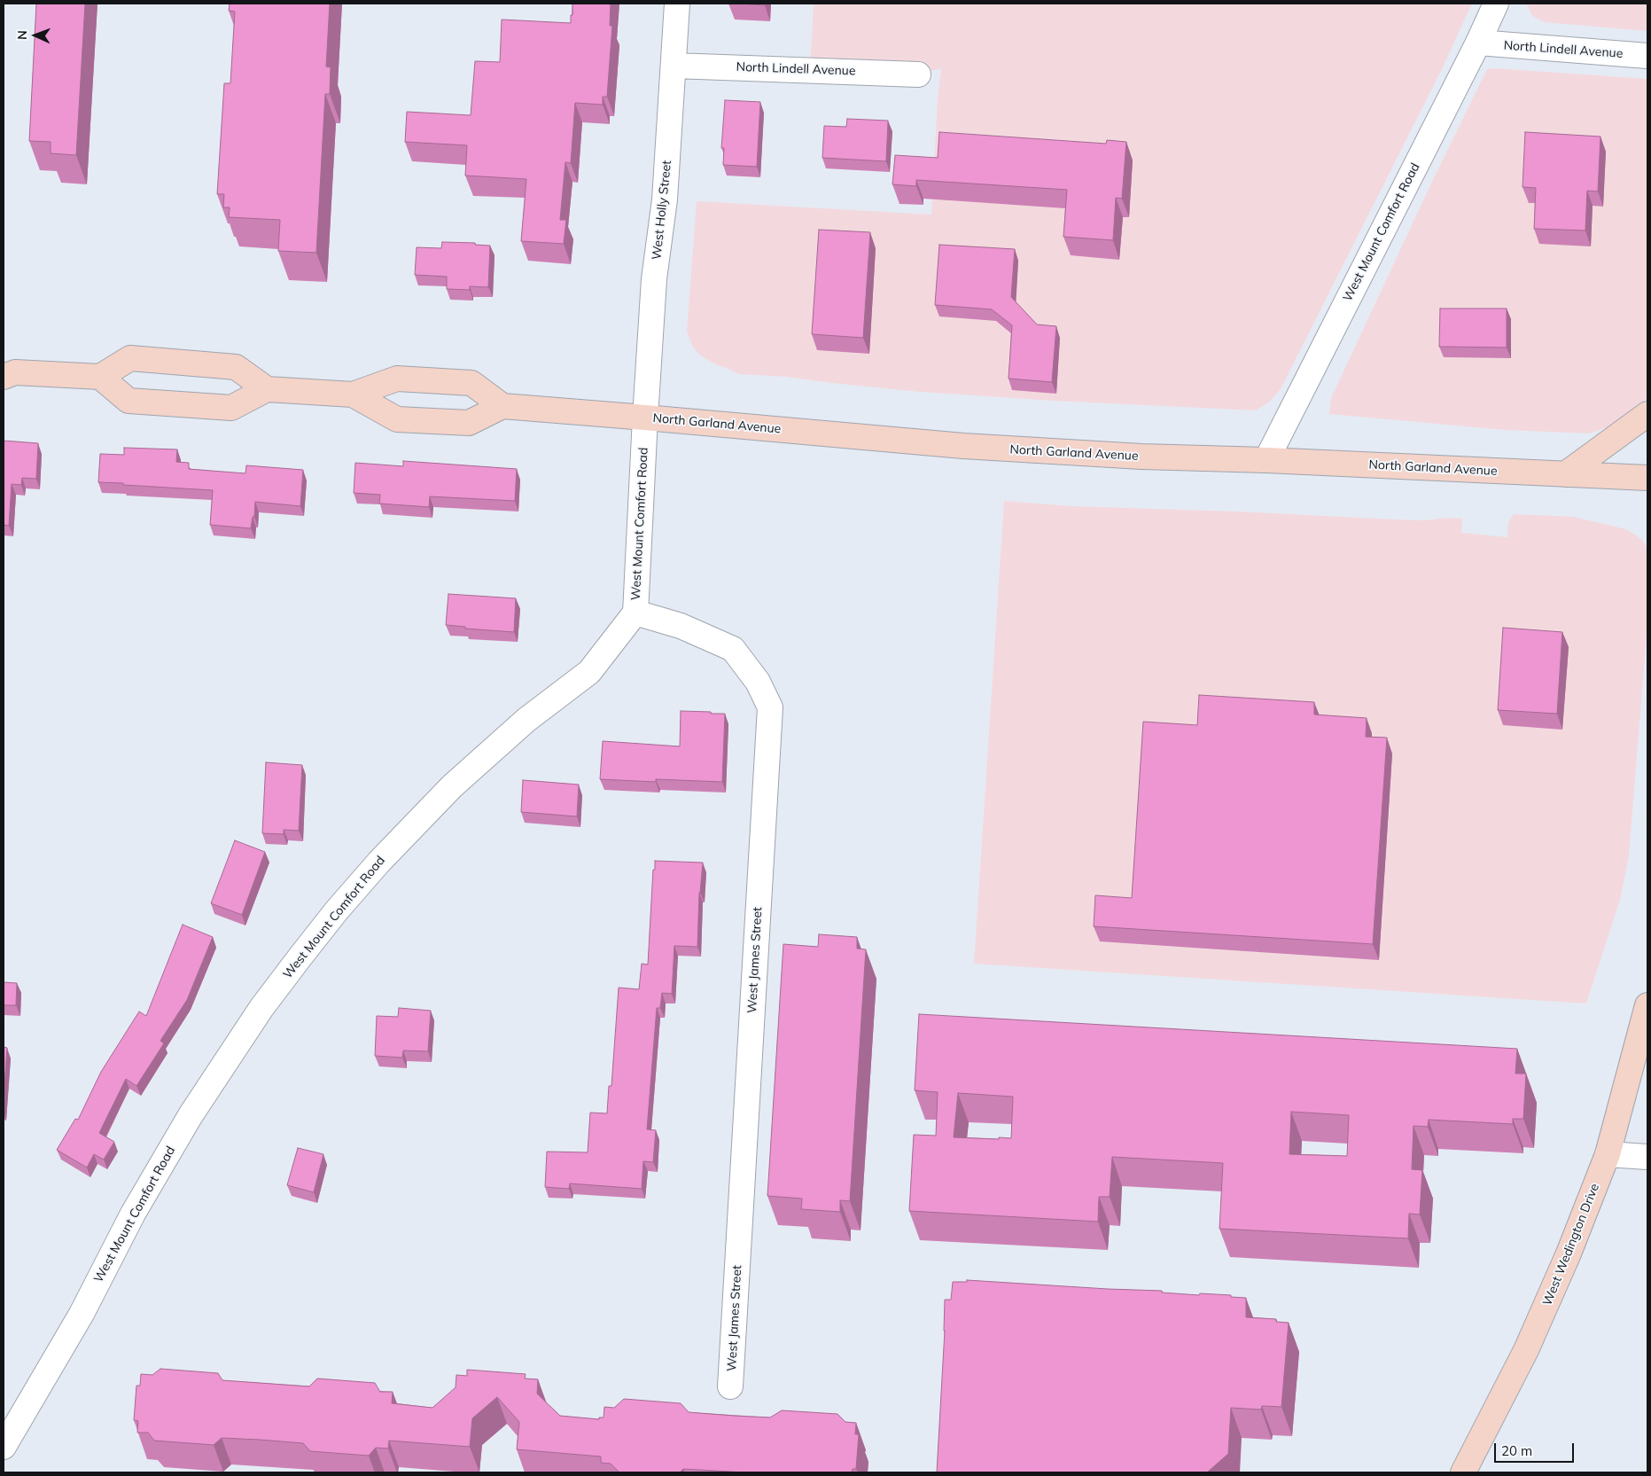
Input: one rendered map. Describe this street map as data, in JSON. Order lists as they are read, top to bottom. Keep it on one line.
{"streets":{"main road":["North Garland Avenue","West Wedington Drive"],"street":["North Lindell Avenue","West Holly Street","West Mount Comfort Road","West James Street"]},"crossings":[["North Lindell Avenue","West Holly Street"],["North Lindell Avenue","West Mount Comfort Road"],["West Holly Street","West Mount Comfort Road"],["West Holly Street","North Garland Avenue"],["West Mount Comfort Road","North Garland Avenue"],["West Mount Comfort Road","West James Street"]],"scale_bar":"20 m","north":"left"}
